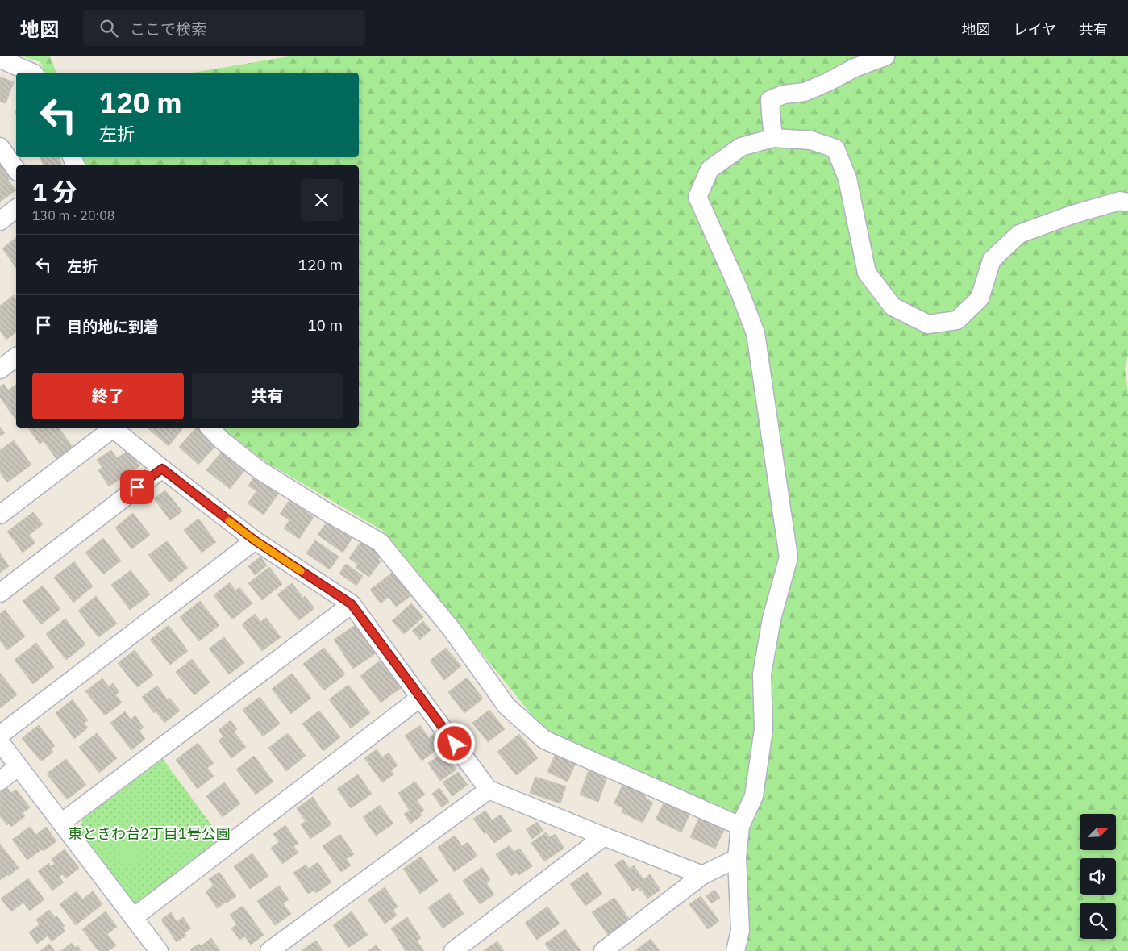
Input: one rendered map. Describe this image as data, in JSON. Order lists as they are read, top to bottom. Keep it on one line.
{"parks":["東ときわ台2丁目1号公園"],"north":"top right","page":{"header":"地図","search":"ここで検索","nav":["地図","レイヤ","共有"],"turn":["120 m","左折"],"heading":["1 分","130 m · 20:08"],"list":[{"name":"左折","value":"120 m"},{"name":"目的地に到着","value":"10 m"}],"buttons":["終了","共有"]}}
